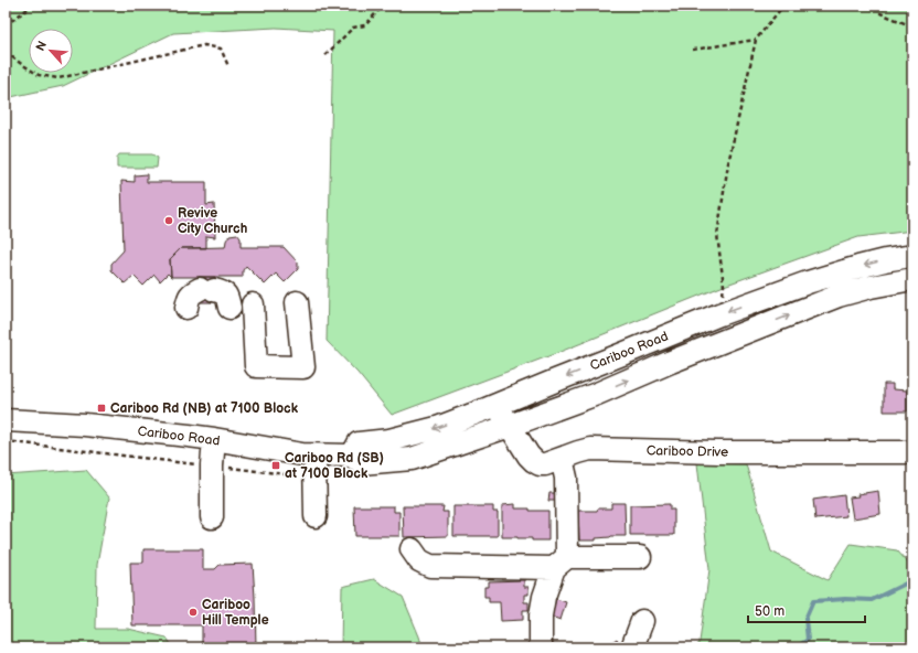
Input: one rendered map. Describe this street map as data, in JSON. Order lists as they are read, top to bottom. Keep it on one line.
{"streets":{"street":["Cariboo Road","Cariboo Drive"]},"crossings":[["Cariboo Road","Cariboo Drive"]],"places":{"other":["Revive City Church","Cariboo Hill Temple"],"transit":["Cariboo Rd (NB) at 7100 Block","Cariboo Rd (SB) at 7100 Block"]},"scale_bar":"50 m","north":"top left"}
